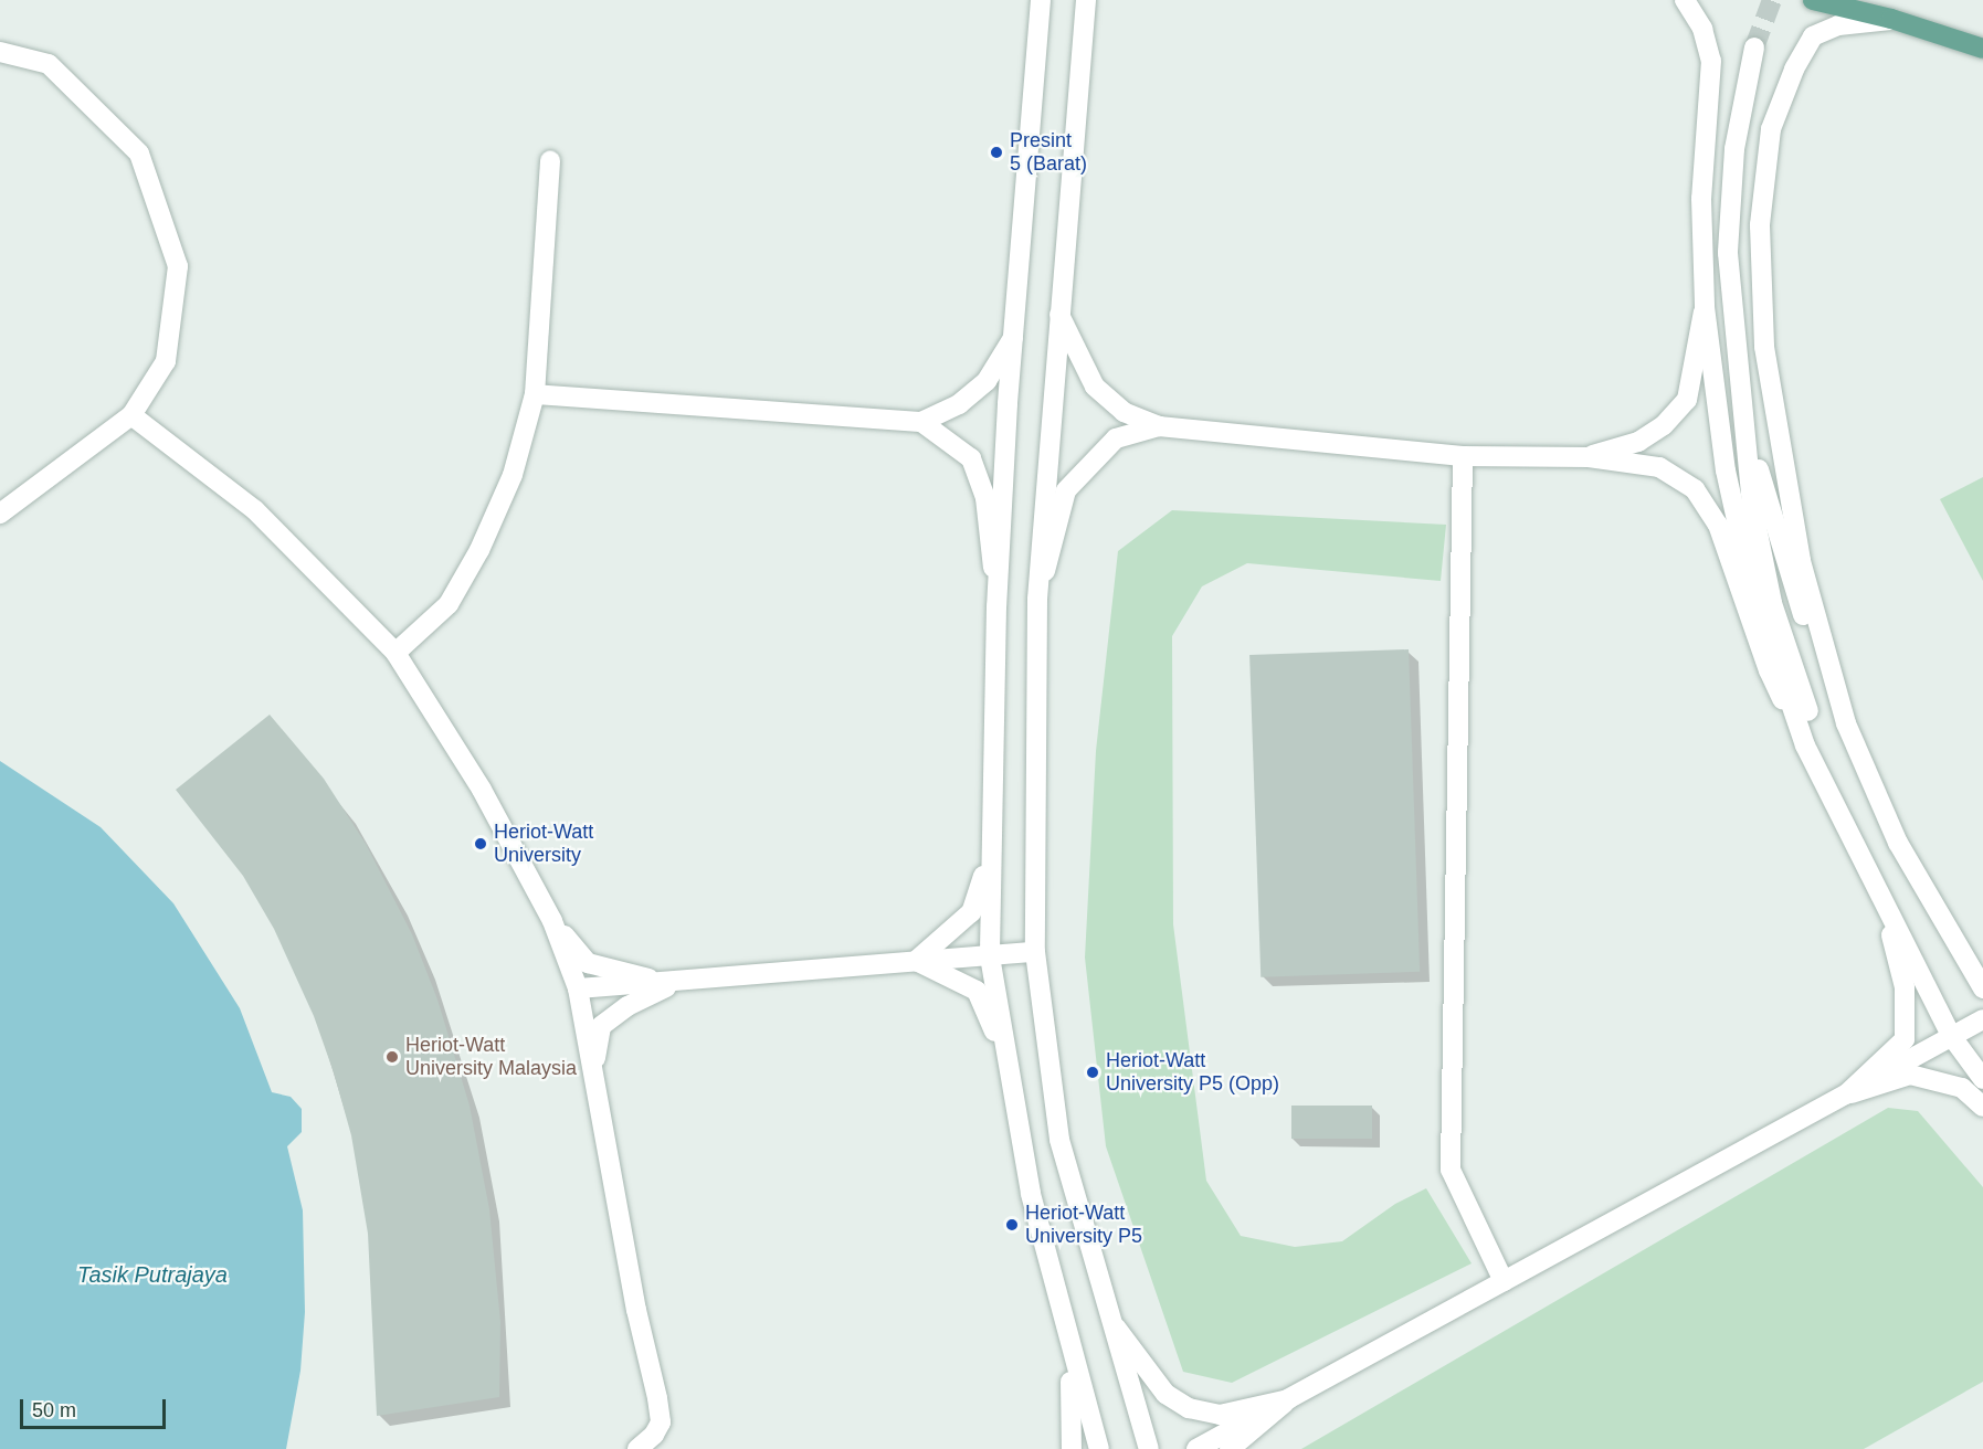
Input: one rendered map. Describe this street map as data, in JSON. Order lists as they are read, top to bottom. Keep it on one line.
{"water":["Tasik Putrajaya"],"places":["Presint 5 (Barat)","Heriot-Watt University","Heriot-Watt University Malaysia","Heriot-Watt University P5 (Opp)","Heriot-Watt University P5"],"scale_bar":"50 m"}
